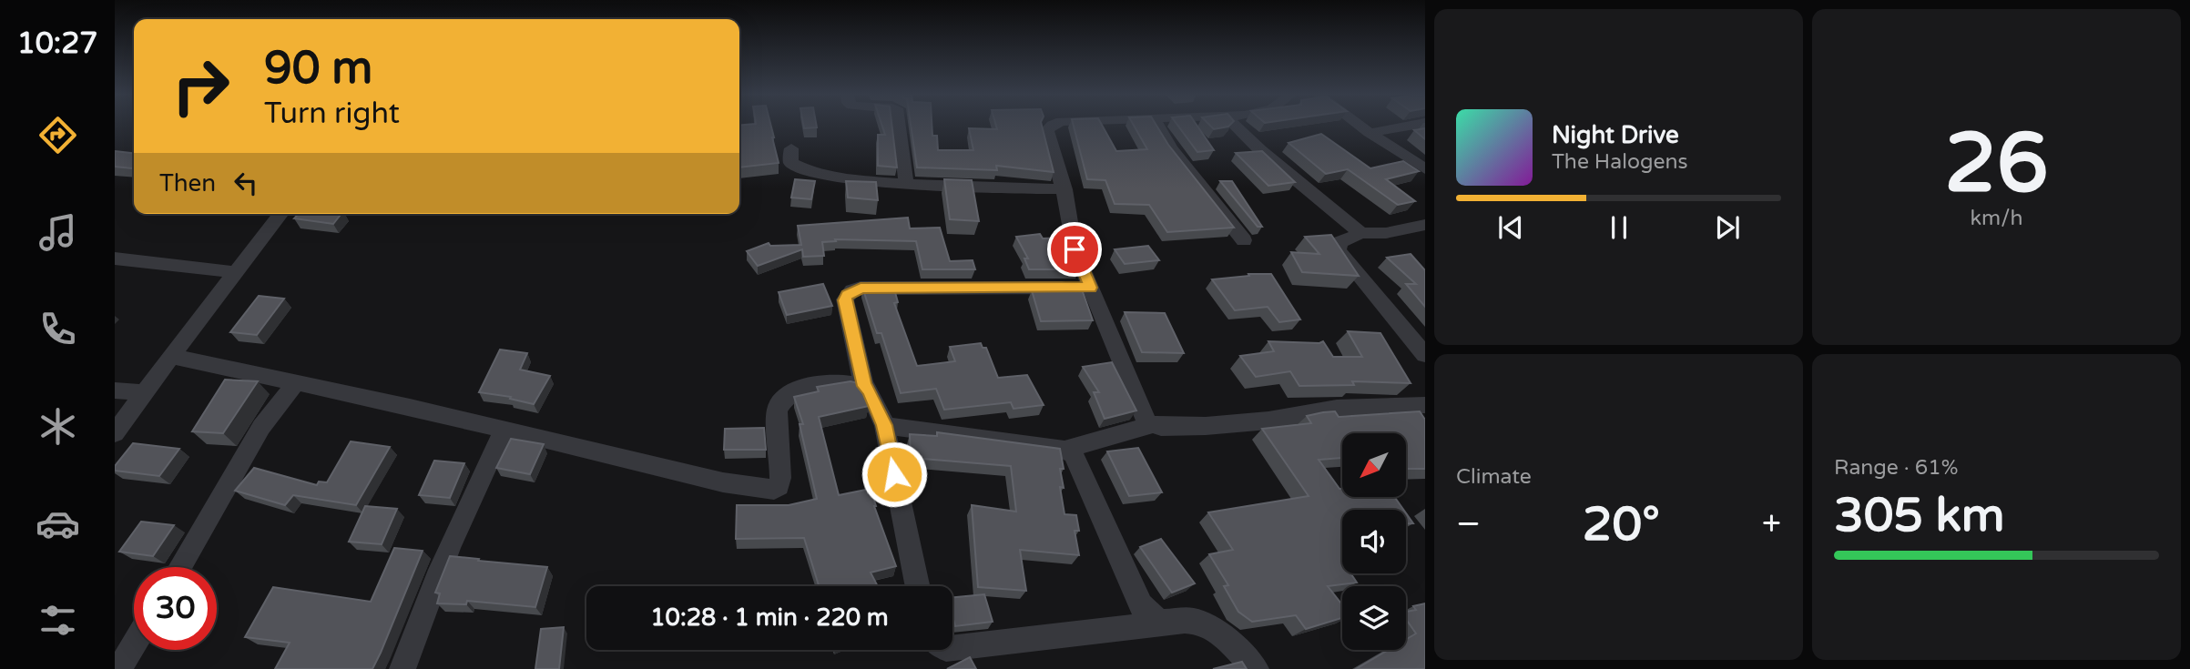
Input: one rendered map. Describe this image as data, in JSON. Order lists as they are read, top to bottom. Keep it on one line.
{"north":"bottom left","page":{"tabs":"10:27","tile":[["26","km/h"],"Climate",["Range · 61%","305 km"]],"turn":["90 m","Turn right"],"song":["Night Drive","The Halogens"],"then":"Then","heat":["−","20°","+"],"limit":"30","trip":"10:28 · 1 min · 220 m"}}
